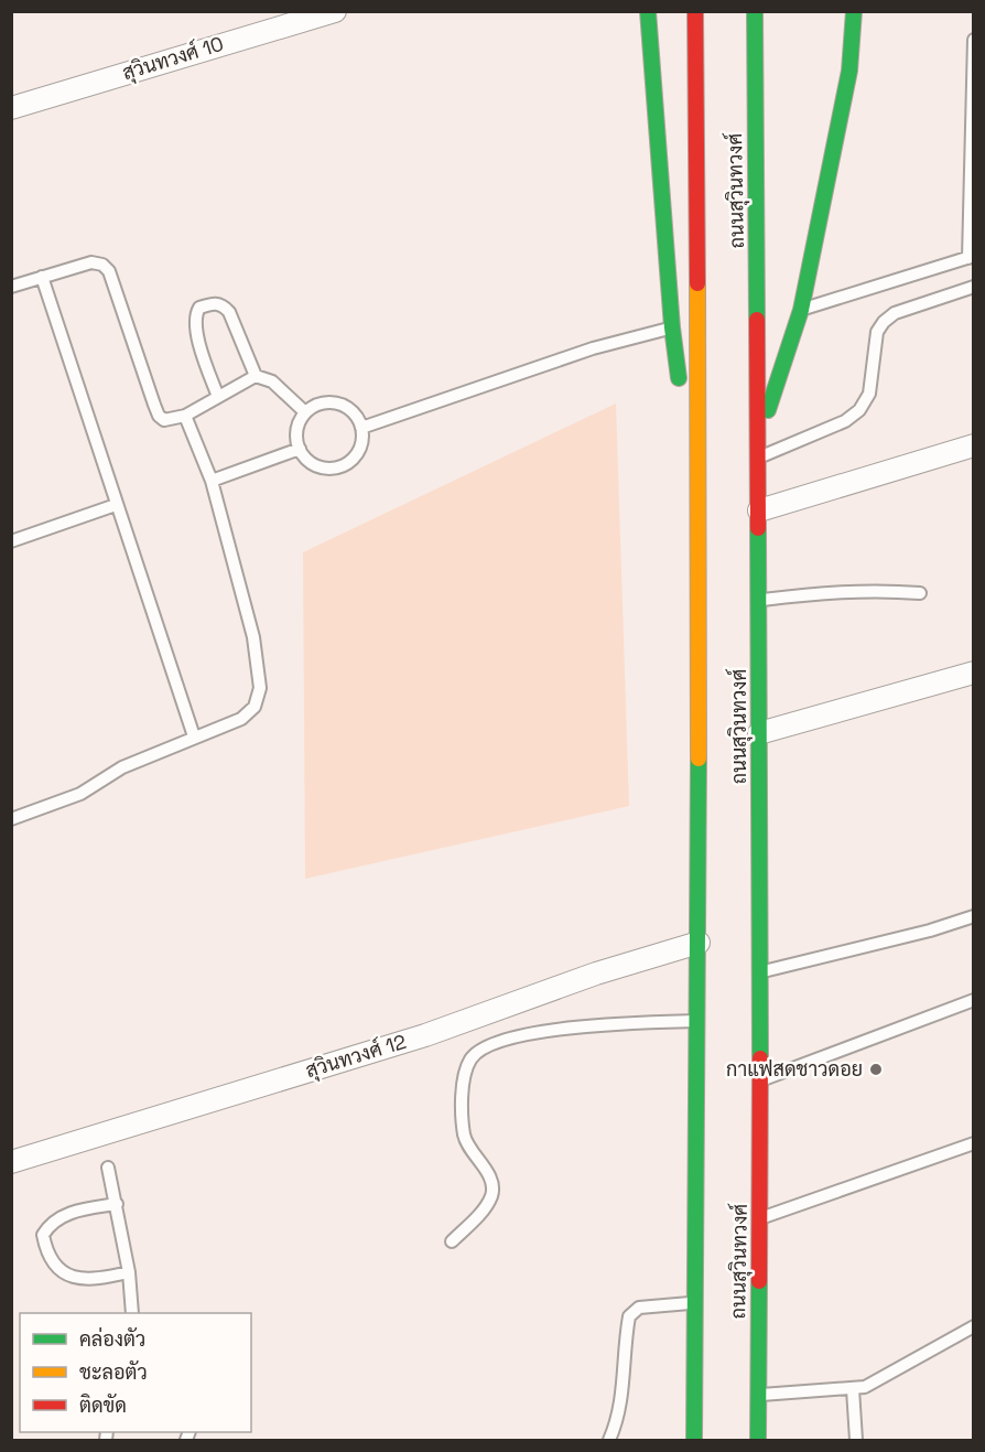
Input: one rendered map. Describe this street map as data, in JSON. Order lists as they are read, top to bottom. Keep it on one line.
{"streets":{"highway":["ถนนสุวินทวงศ์"],"street":["สุวินทวงศ์ 10","สุวินทวงศ์ 12"]},"crossings":[["ถนนสุวินทวงศ์","สุวินทวงศ์ 12"]],"places":["กาแฟสดชาวดอย"],"legend":["คล่องตัว","ชะลอตัว","ติดขัด"]}
